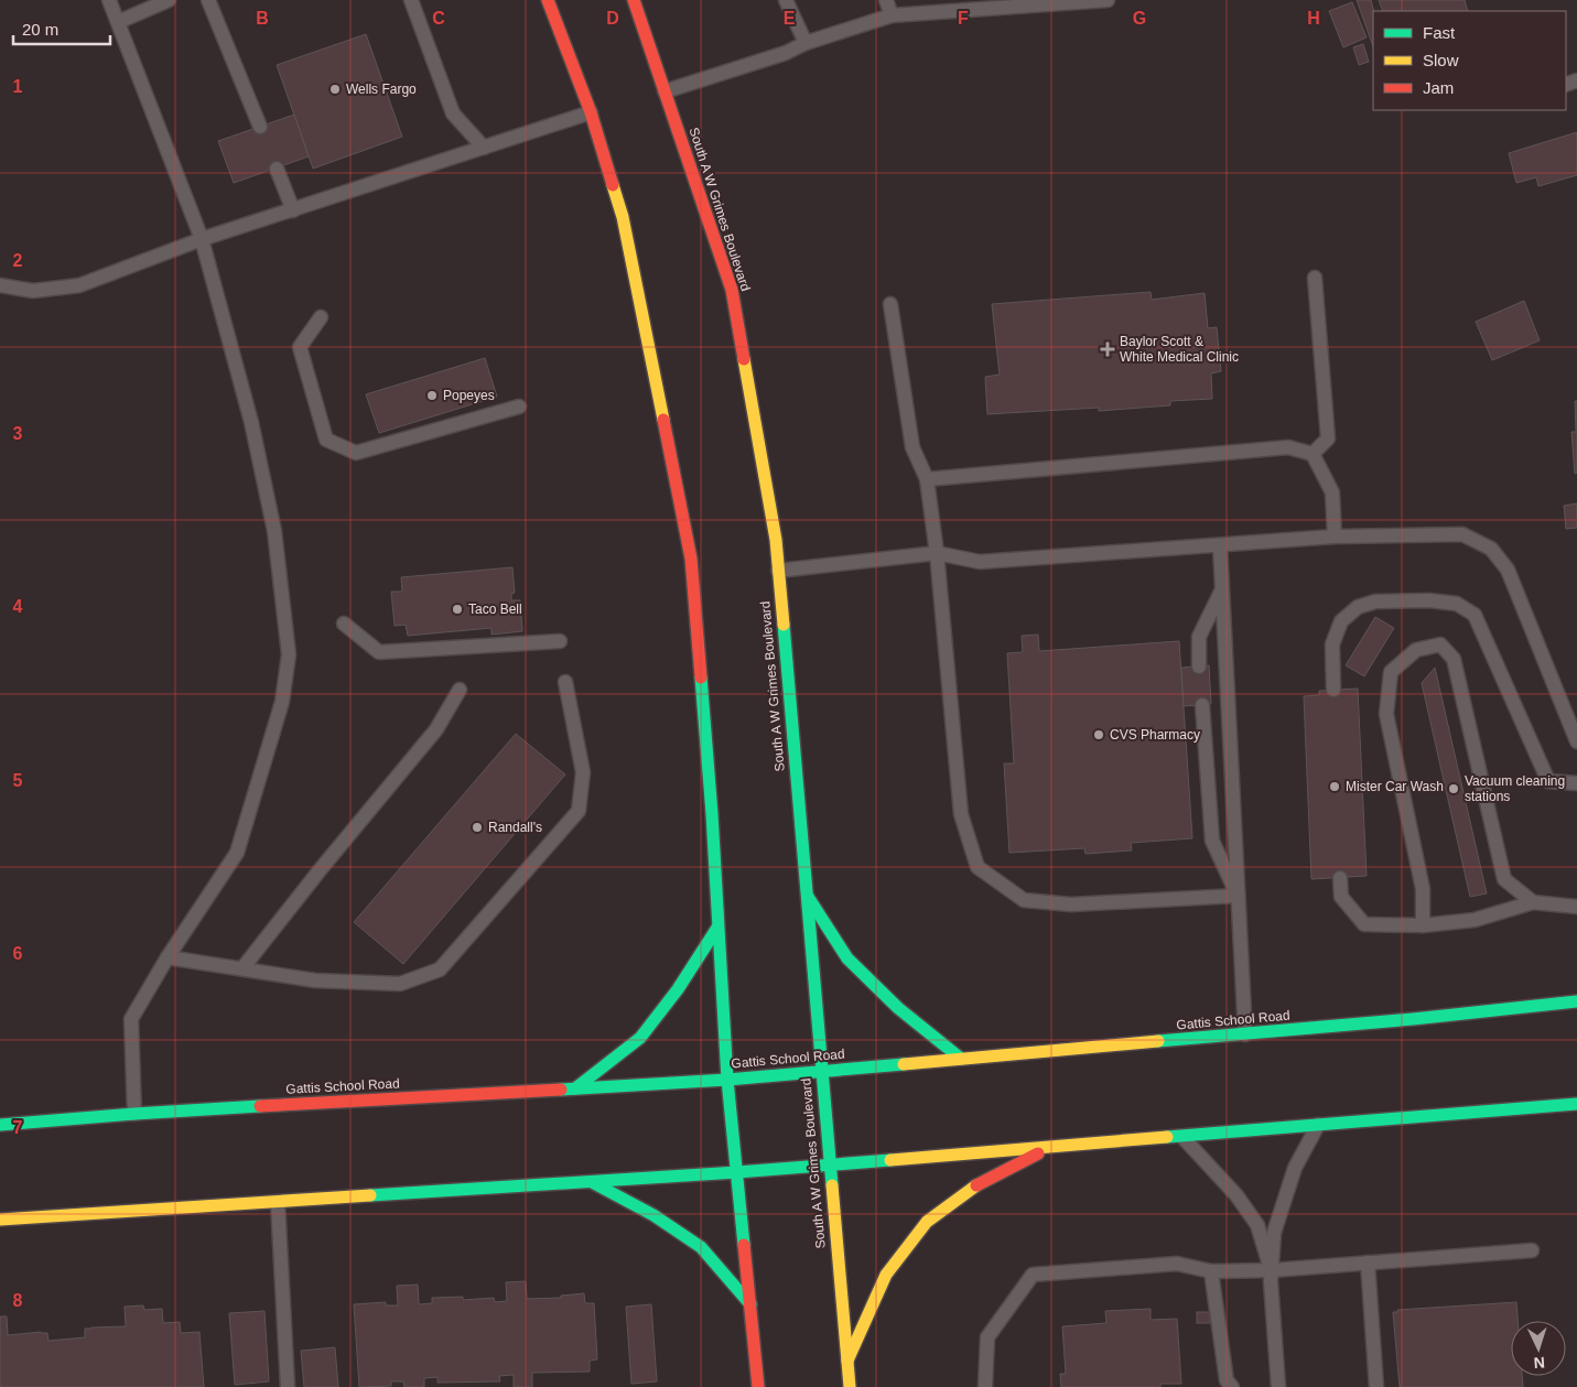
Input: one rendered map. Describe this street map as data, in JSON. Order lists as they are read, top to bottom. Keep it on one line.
{"streets":{"main road":["South A W Grimes Boulevard","Gattis School Road"]},"crossings":[["South A W Grimes Boulevard","Gattis School Road"]],"places":{"other":["Wells Fargo","Popeyes","Taco Bell","CVS Pharmacy","Mister Car Wash","Vacuum cleaning stations","Randall's"],"health":["Baylor Scott & White Medical Clinic"]},"legend":["Fast","Slow","Jam"],"scale_bar":"20 m","north":"bottom","grid":{"columns":["B","C","D","E","F","G","H"],"rows":["1","2","3","4","5","6","7","8"]}}
